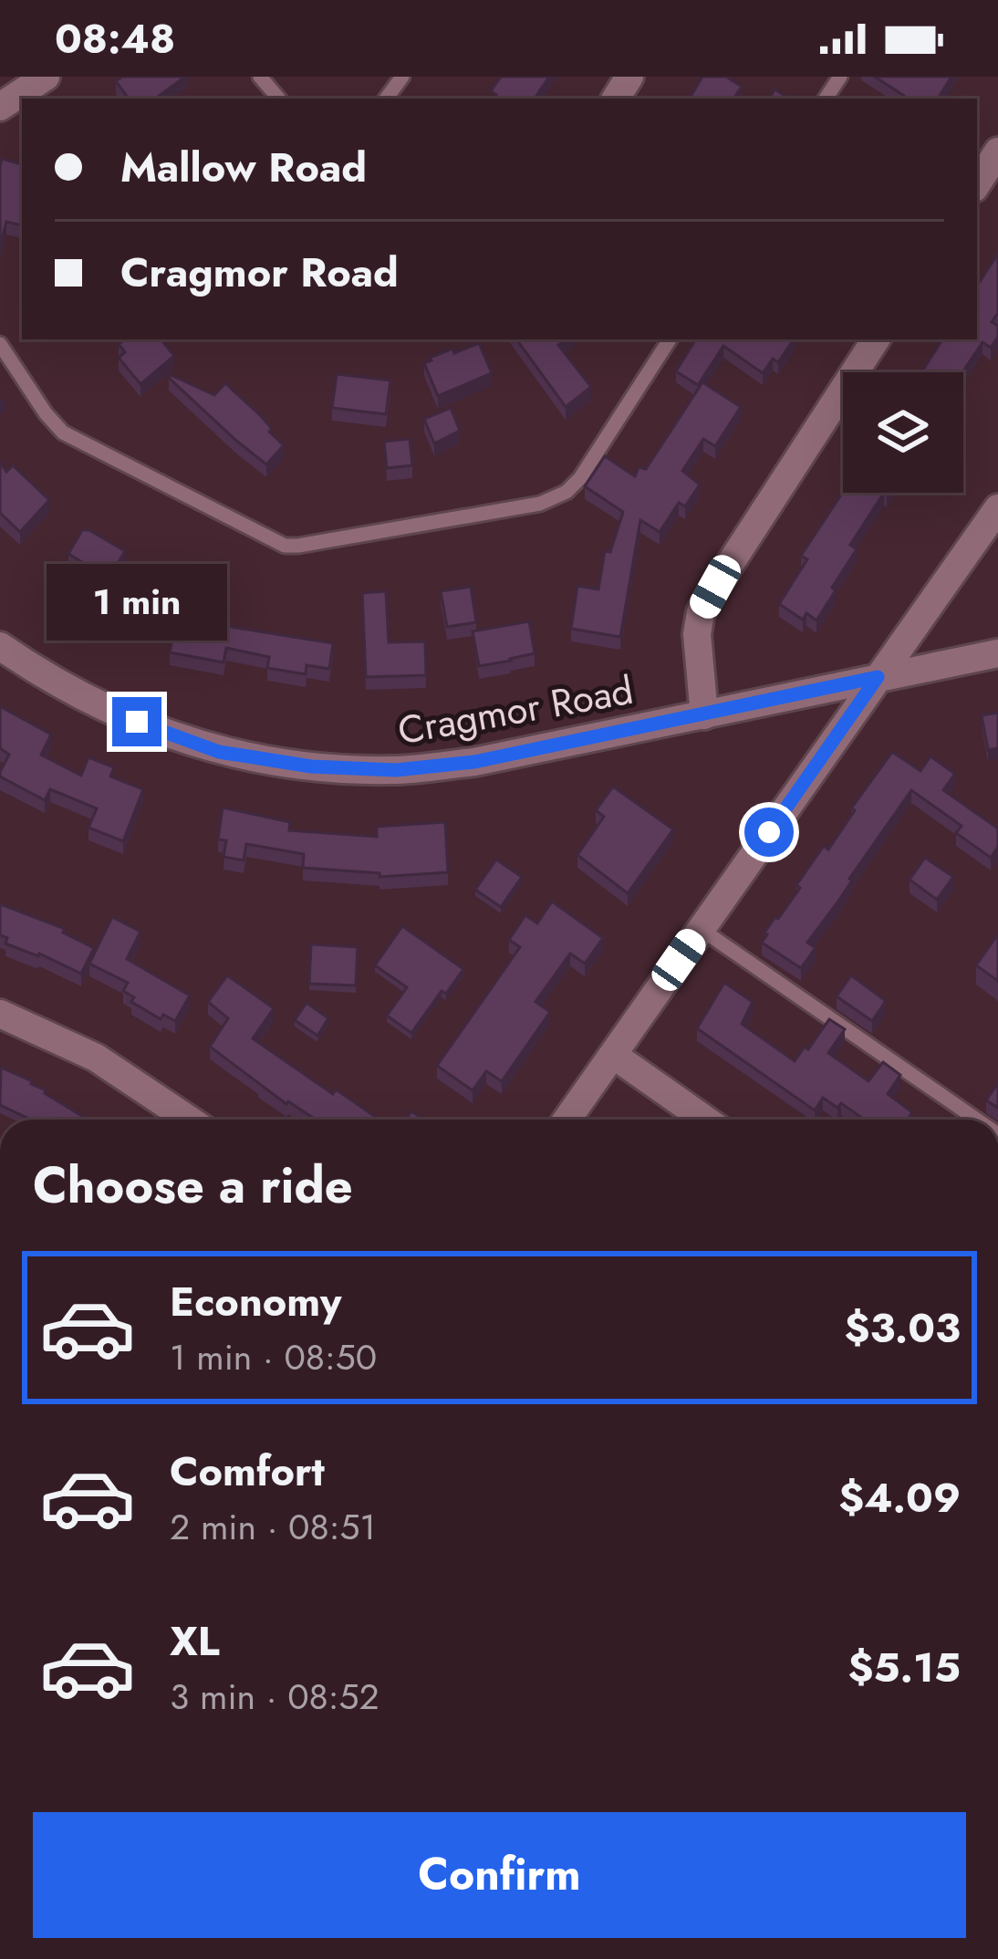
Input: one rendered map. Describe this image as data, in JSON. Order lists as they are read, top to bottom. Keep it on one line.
{"streets":{"street":["Cragmor Road"]},"page":{"status":"08:48","banner":["Mallow Road","Cragmor Road"],"bubble":"1 min","heading":"Choose a ride","list":[{"name":"Economy","note":"1 min · 08:50","value":"$3.03"},{"name":"Comfort","note":"2 min · 08:51","value":"$4.09"},{"name":"XL","note":"3 min · 08:52","value":"$5.15"}],"buttons":"Confirm"}}
